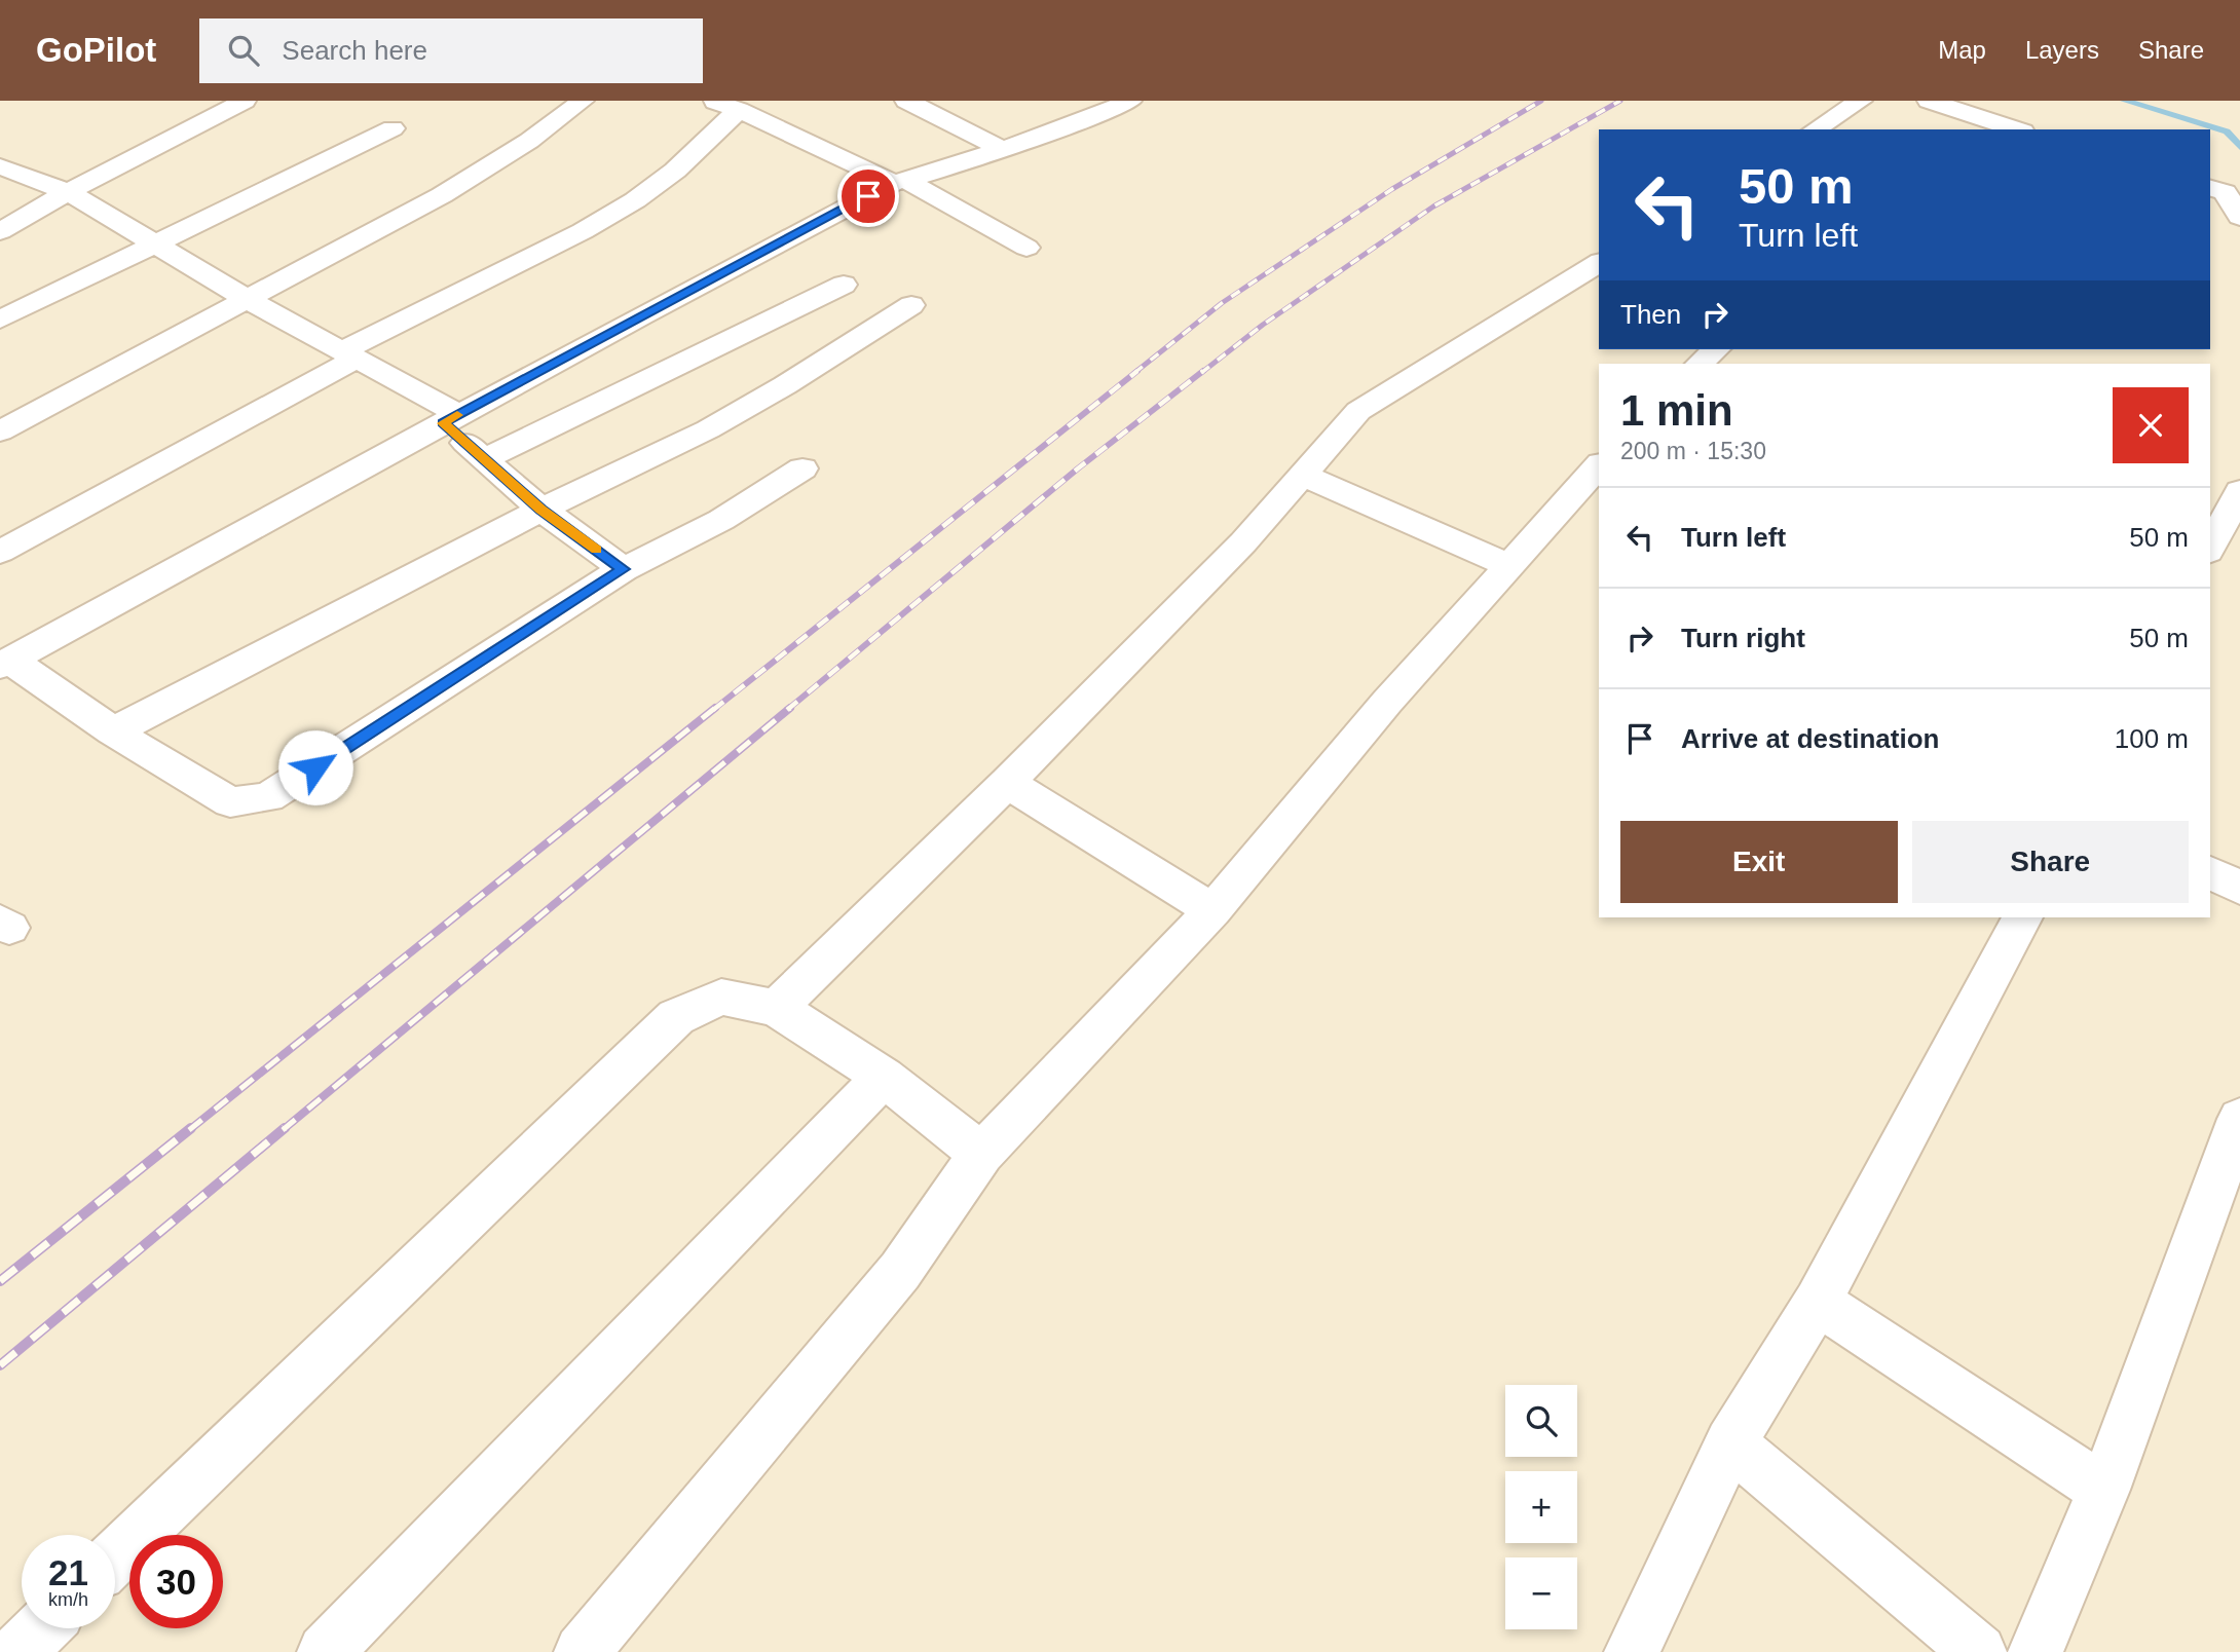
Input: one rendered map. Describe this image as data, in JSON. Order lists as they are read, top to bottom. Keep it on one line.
{"page":{"header":"GoPilot","search":"Search here","nav":["Map","Layers","Share"],"turn":["50 m","Turn left"],"then":"Then","heading":["1 min","200 m · 15:30"],"list":[{"name":"Turn left","value":"50 m"},{"name":"Turn right","value":"50 m"},{"name":"Arrive at destination","value":"100 m"}],"buttons":["Exit","Share"],"map_buttons":["+","−"],"speed":"21 km/h","limit":"30"}}
